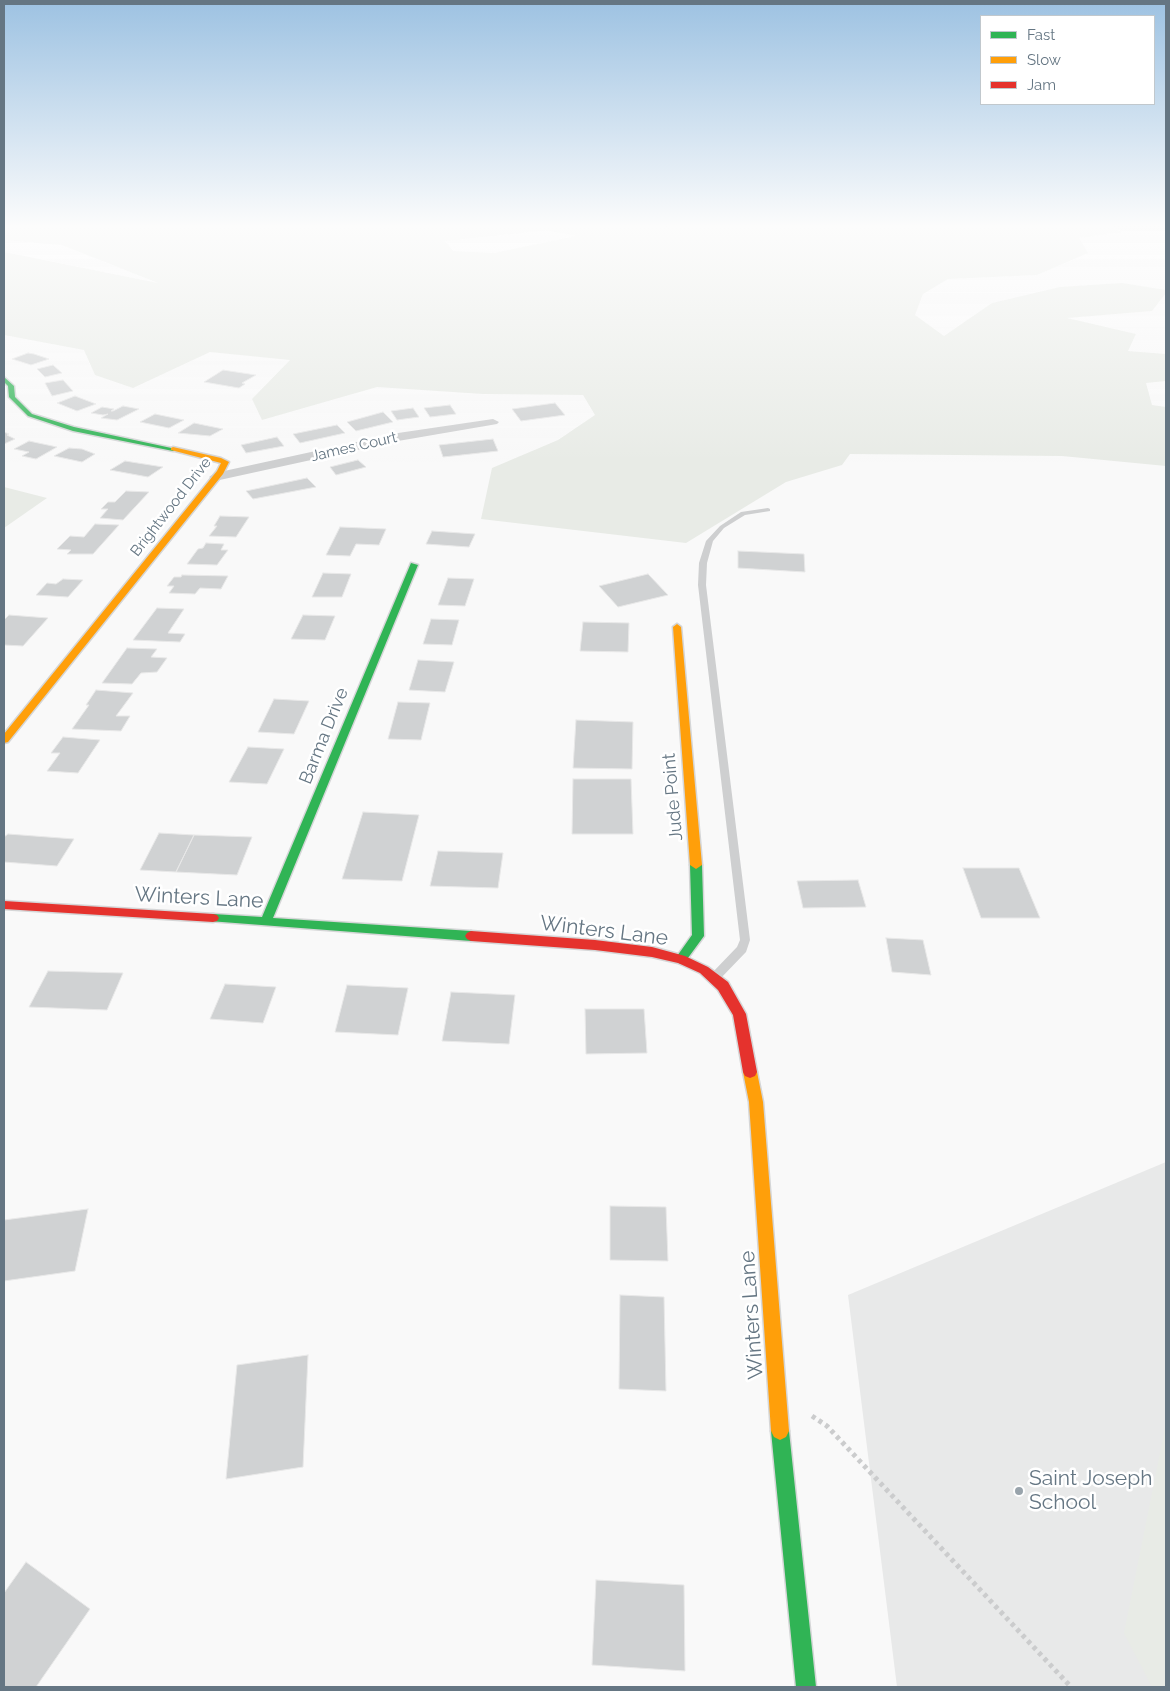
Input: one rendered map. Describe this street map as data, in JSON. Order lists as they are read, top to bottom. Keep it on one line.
{"streets":{"street":["James Court","Brightwood Drive","Barma Drive","Jude Point","Winters Lane"]},"crossings":[["James Court","Brightwood Drive"],["Barma Drive","Winters Lane"],["Jude Point","Winters Lane"]],"places":["Saint Joseph School"],"legend":["Fast","Slow","Jam"]}
